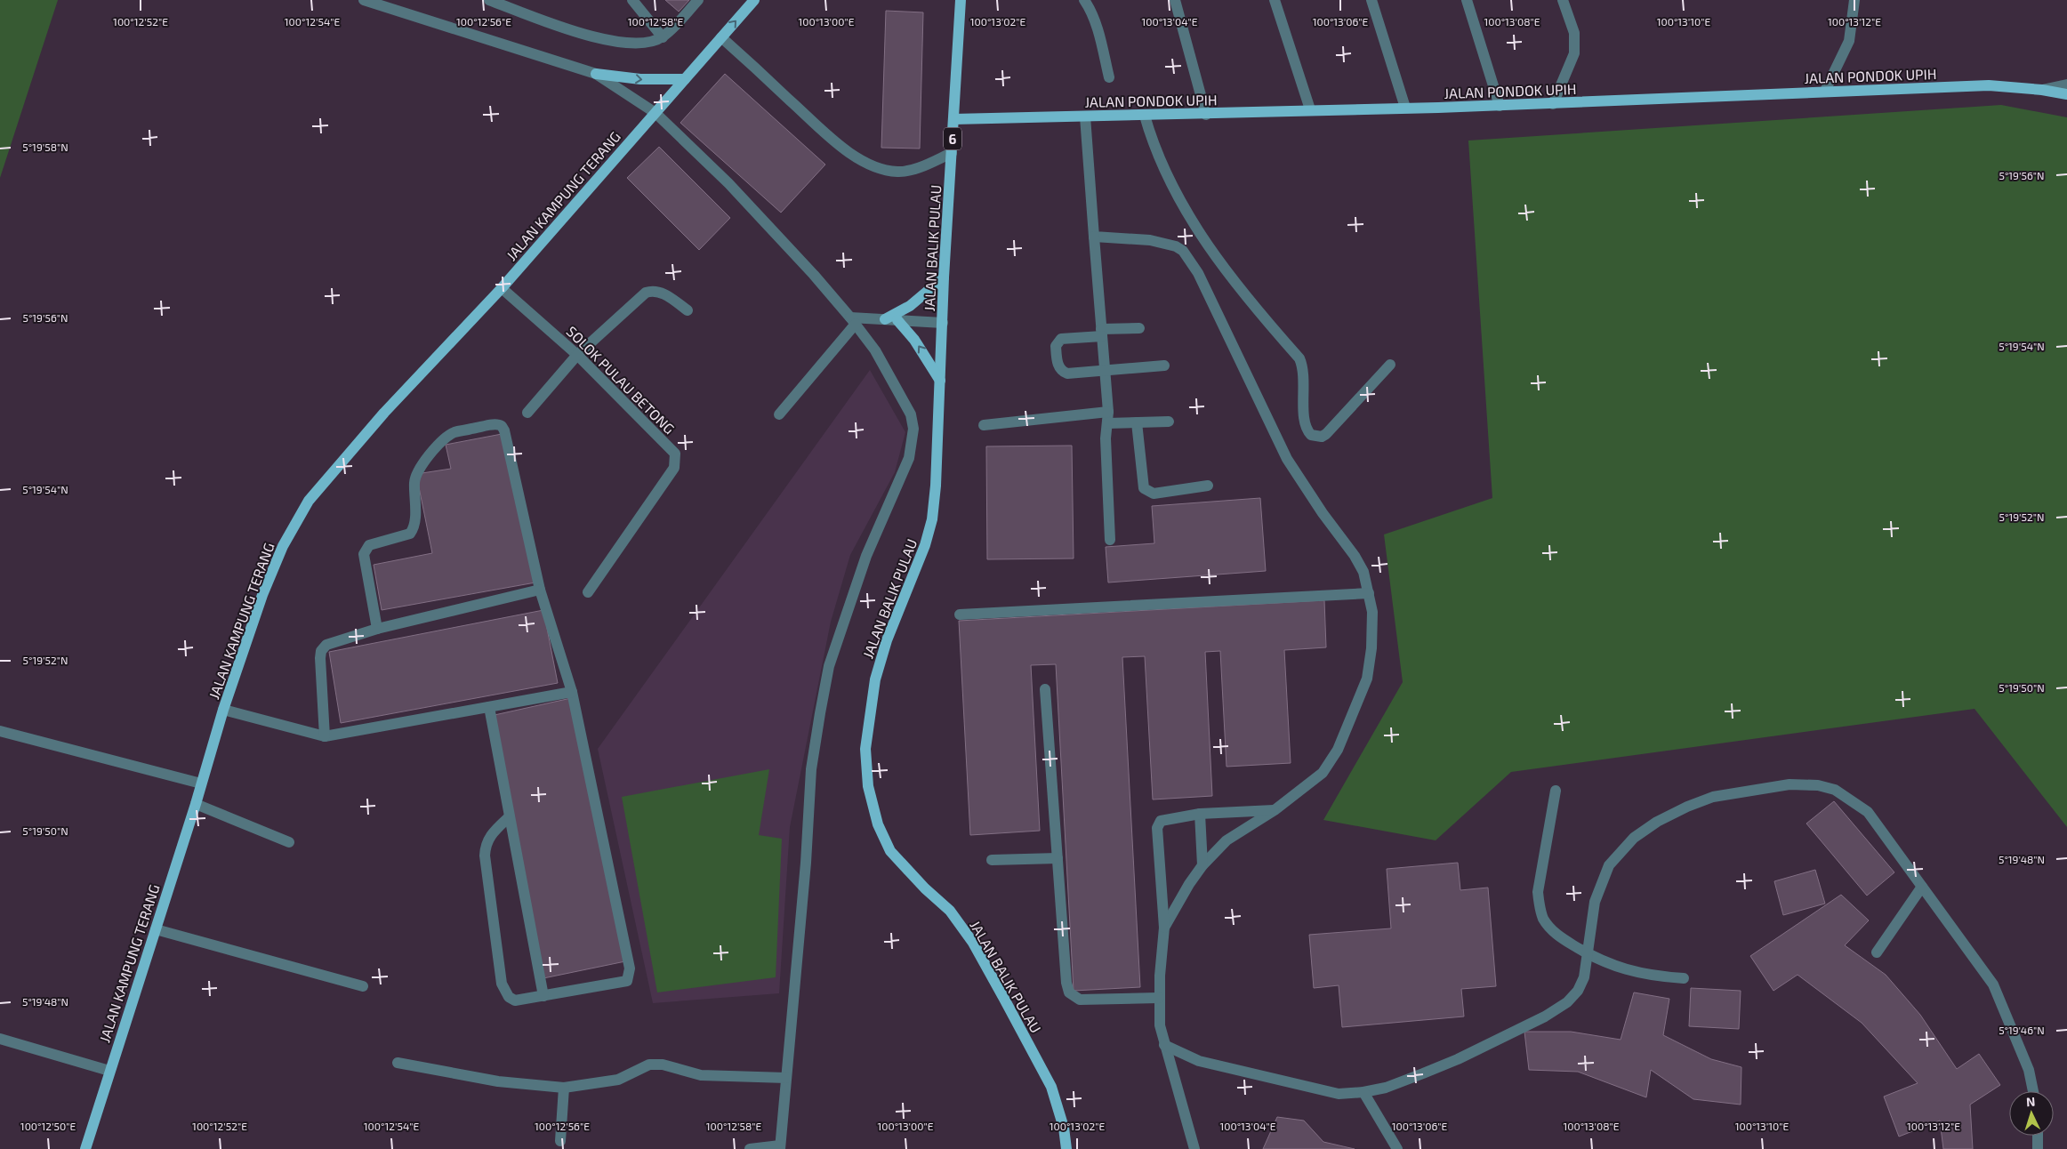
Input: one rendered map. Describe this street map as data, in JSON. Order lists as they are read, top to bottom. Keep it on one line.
{"streets":{"main road":["JALAN PONDOK UPIH","6","JALAN KAMPUNG TERANG","JALAN BALIK PULAU"],"street":["SOLOK PULAU BETONG"]},"crossings":[["JALAN PONDOK UPIH","JALAN BALIK PULAU"],["JALAN KAMPUNG TERANG","SOLOK PULAU BETONG"]],"north":"top","coordinates":["100°12'52\"E","100°12'54\"E","100°12'56\"E","100°12'58\"E","100°13'00\"E","100°13'02\"E","100°13'04\"E","100°13'06\"E","100°13'08\"E","100°13'10\"E","100°13'12\"E","5°19'58\"N","5°19'56\"N","5°19'54\"N","5°19'52\"N","5°19'50\"N","5°19'48\"N","5°19'46\"N","100°12'50\"E"]}
